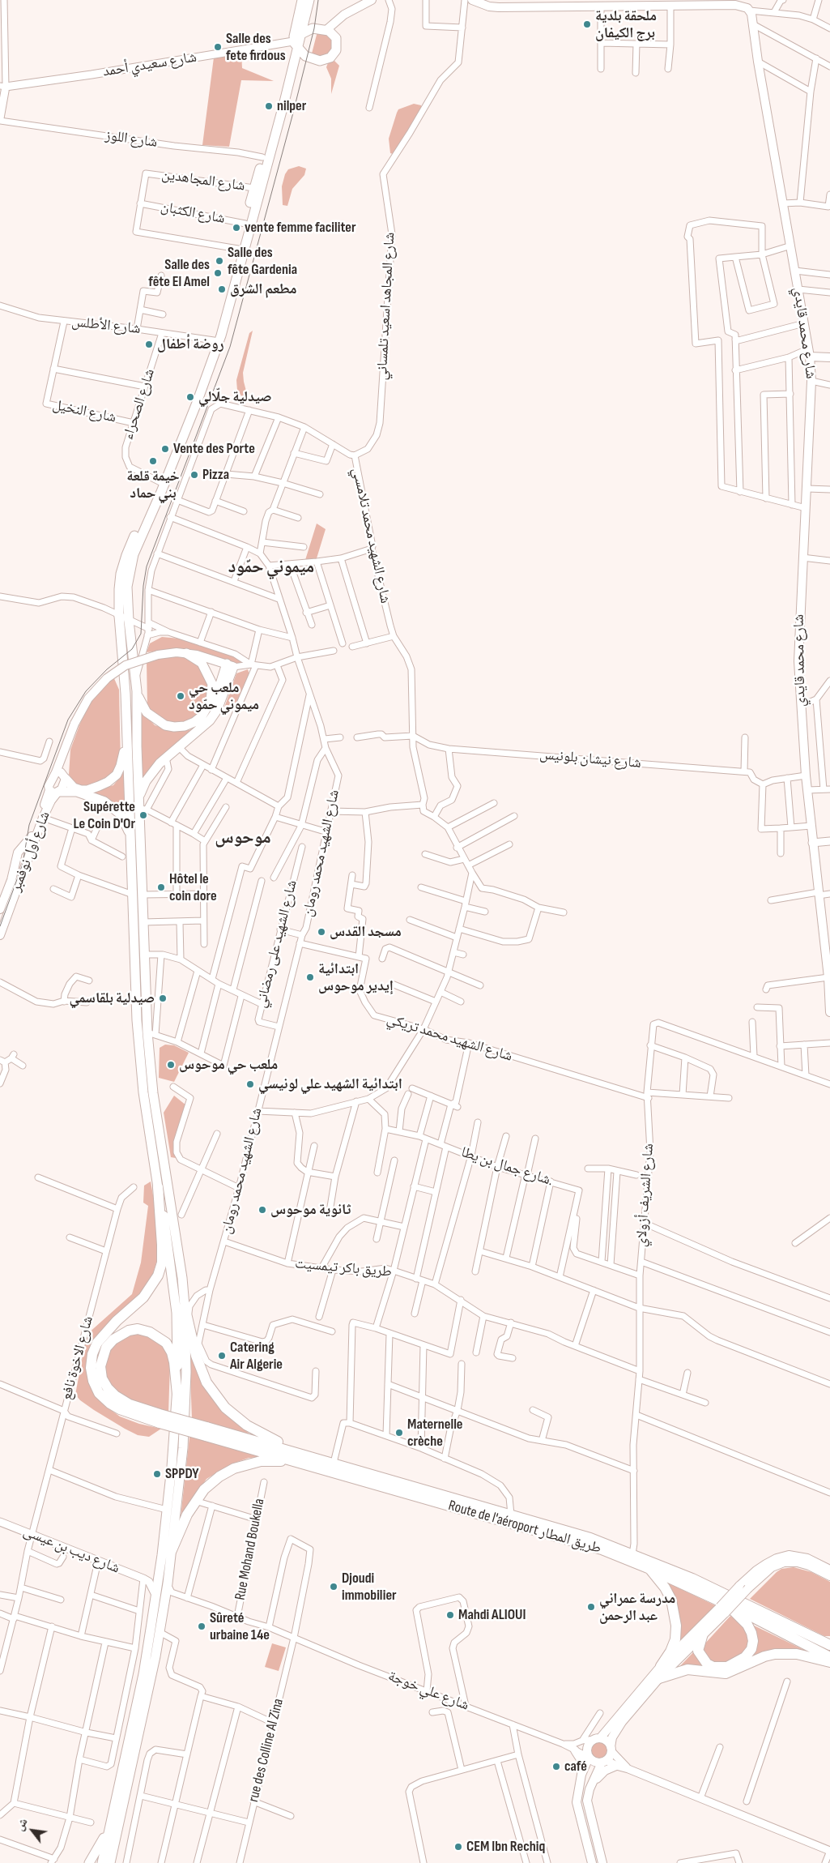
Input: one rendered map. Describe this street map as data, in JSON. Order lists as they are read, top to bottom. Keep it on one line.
{"streets":{"highway":["Route de l'aéroport طريق المطار"],"main road":["شارع محمد قايدي","شارع أول نوفمبر"],"street":["شارع سعيدي أحمد","شارع اللوز","شارع المجاهدين","شارع الكثبان","شارع المجاهد اسعيد تلمساني","شارع الأطلس","شارع الصحراء","شارع النخيل","شارع الشهيد محمد تلامسي","شارع نيشان بلونيس","شارع الشهيد محمد رومان","شارع الشهيد على رمضاني","شارع الشهيد محمد تريكي","شارع جمال بن يطا.","شارع الشريف أزولاي","طريق باكر تيمسيت","شارع الاخوة نافع","Rue Mohand Boukella","شارع ديب بن عيسى","شارع علي خوجة","rue des Colline Al Zina"]},"crossings":[["شارع المجاهدين","شارع الكثبان"],["شارع المجاهد اسعيد تلمساني","شارع الشهيد محمد تلامسي"],["شارع الأطلس","شارع الصحراء"],["شارع الأطلس","شارع النخيل"],["شارع الصحراء","شارع النخيل"],["شارع الشهيد محمد تلامسي","شارع نيشان بلونيس"],["شارع الشهيد محمد رومان","شارع الشهيد على رمضاني"],["شارع الشهيد محمد رومان","طريق باكر تيمسيت"],["شارع الشهيد محمد تريكي","شارع الشريف أزولاي"],["شارع الشريف أزولاي","طريق باكر تيمسيت"],["شارع الشريف أزولاي","Route de l'aéroport طريق المطار"],["شارع الاخوة نافع","شارع ديب بن عيسى"],["Rue Mohand Boukella","شارع علي خوجة"],["شارع علي خوجة","rue des Colline Al Zina"]],"districts":["ميموني حمّود","موحوس"],"places":["ملحقة بلدية برج الكيفان","Salle des fete firdous","nilper","vente femme faciliter","Salle des fête Gardenia","Salle des fête El Amel","مطعم الشرق","روضة أطفال","صيدلية جلّالي","Vente des Porte","خيمة قلعة بني حماد","Pizza","ملعب حي ميموني حمّود","Supérette Le Coin D'Or","Hôtel le coin dore","مسجد القدس","ابتدائية إيدير موحوس","صيدلية بلقاسمي","ملعب حي موحوس","ابتدائية الشهيد علي لونيسي","ثانوية موحوس","Catering Air Algerie","Maternelle crèche","SPPDY","Djoudi immobilier","مدرسة عمراني عبد الرحمن","Mahdi ALIOUI","Sûreté urbaine 14e","café","CEM Ibn Rechiq"],"north":"top left"}
